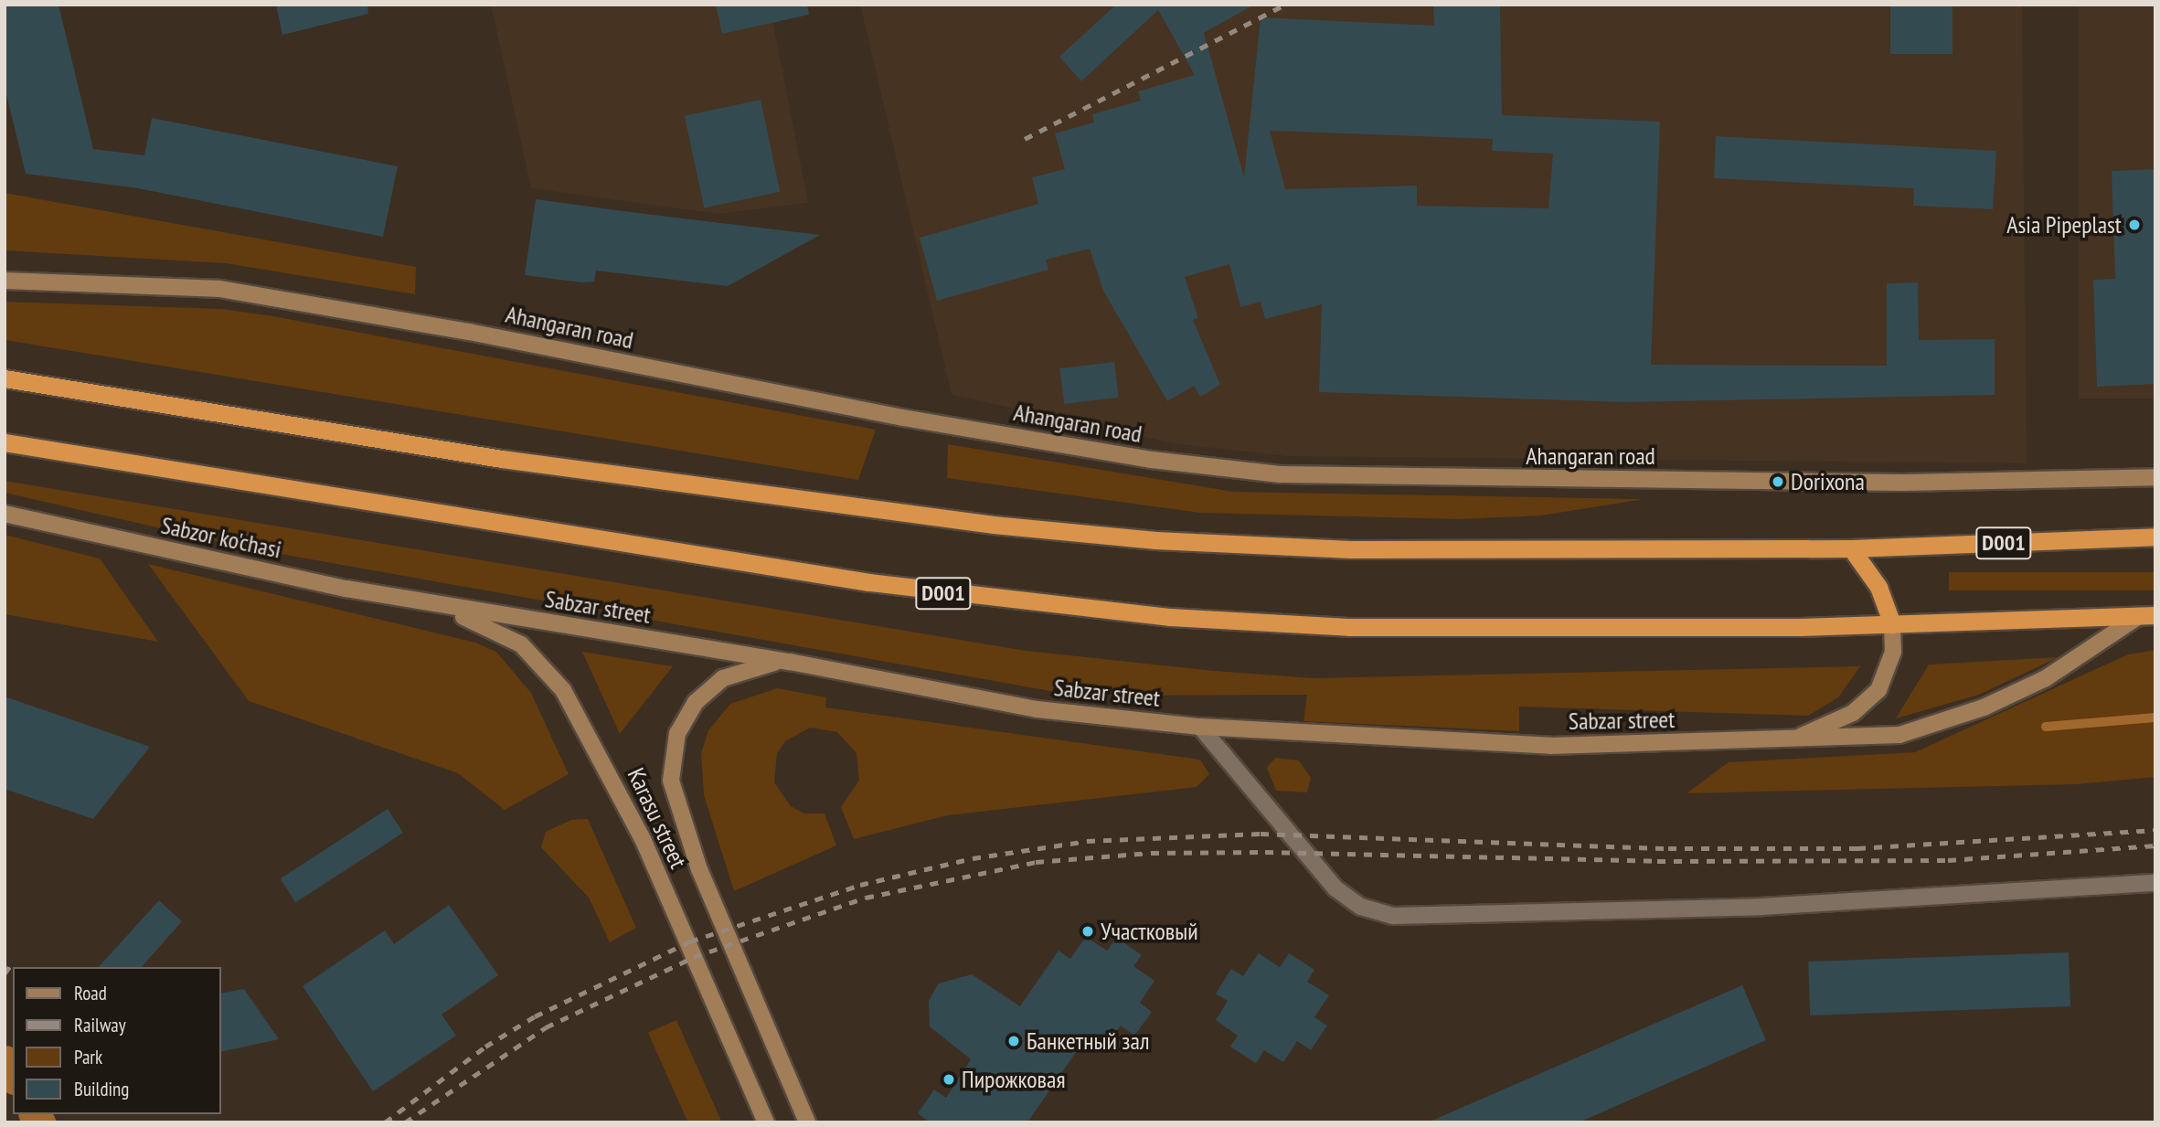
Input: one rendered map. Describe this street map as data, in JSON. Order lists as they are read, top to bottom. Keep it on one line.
{"streets":{"highway":["D001"],"main road":["Ahangaran road","Sabzor ko'chasi","Sabzar street","Karasu street"]},"crossings":[["Sabzor ko'chasi","Sabzar street"],["Sabzor ko'chasi","Karasu street"],["D001","Sabzar street"],["Sabzar street","Karasu street"]],"places":["Asia Pipeplast","Dorixona","Участковый","Банкетный зал","Пирожковая"],"legend":["Road","Railway","Park","Building"]}
